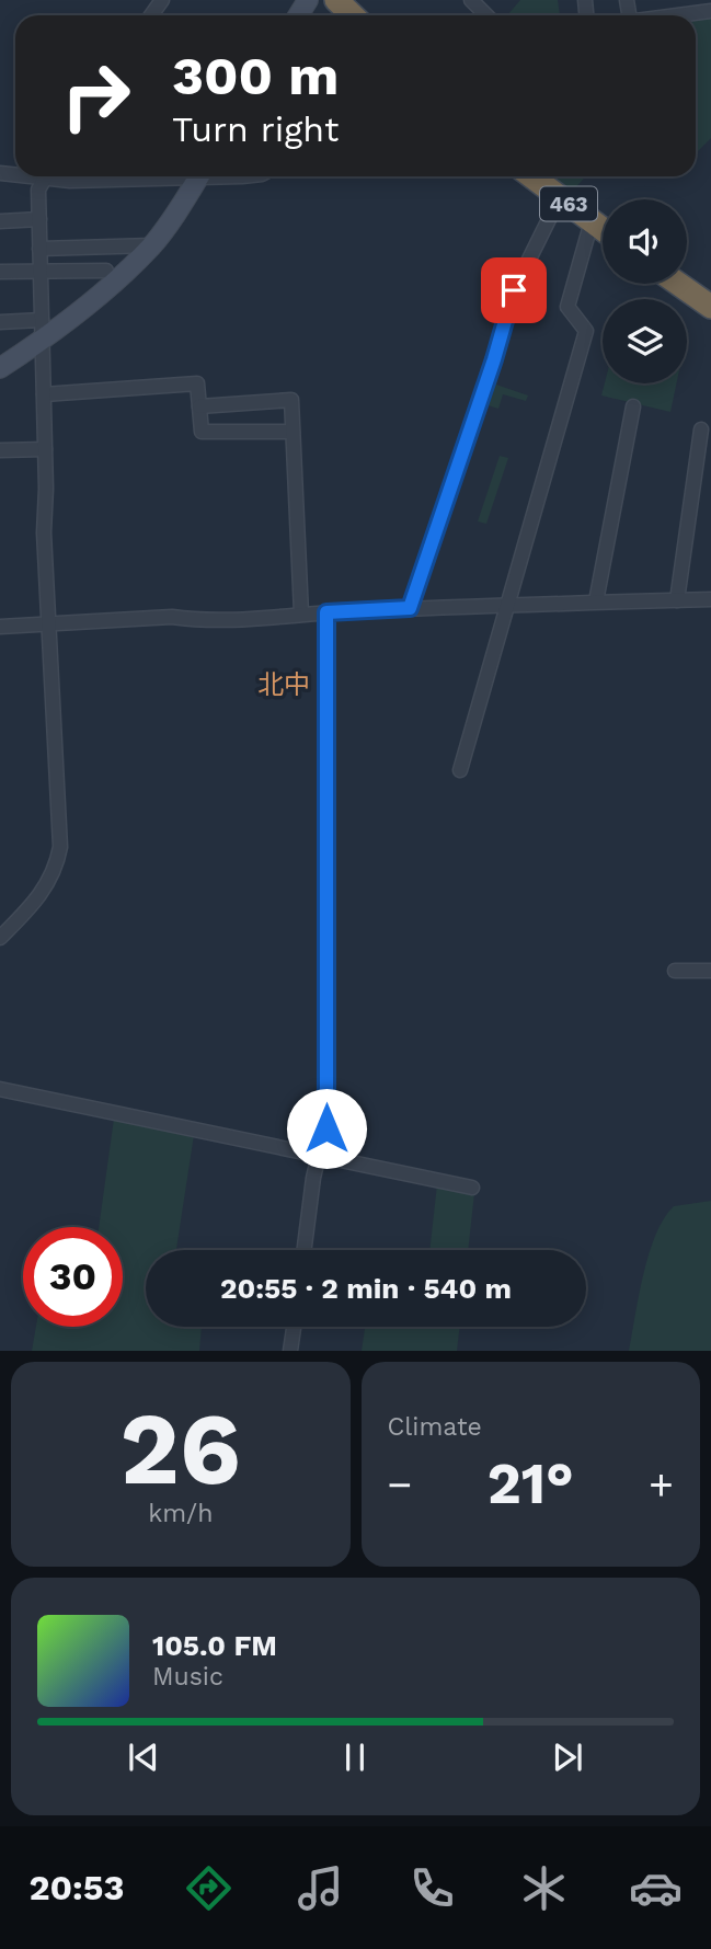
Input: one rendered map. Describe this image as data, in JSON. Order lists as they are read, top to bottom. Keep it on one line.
{"streets":{"highway":["463"]},"districts":["北中"],"page":{"turn":["300 m","Turn right"],"limit":"30","trip":"20:55 · 2 min · 540 m","tile":[["26","km/h"],"Climate"],"heat":["−","21°","+"],"song":["105.0 FM","Music"],"tabs":"20:53"}}
